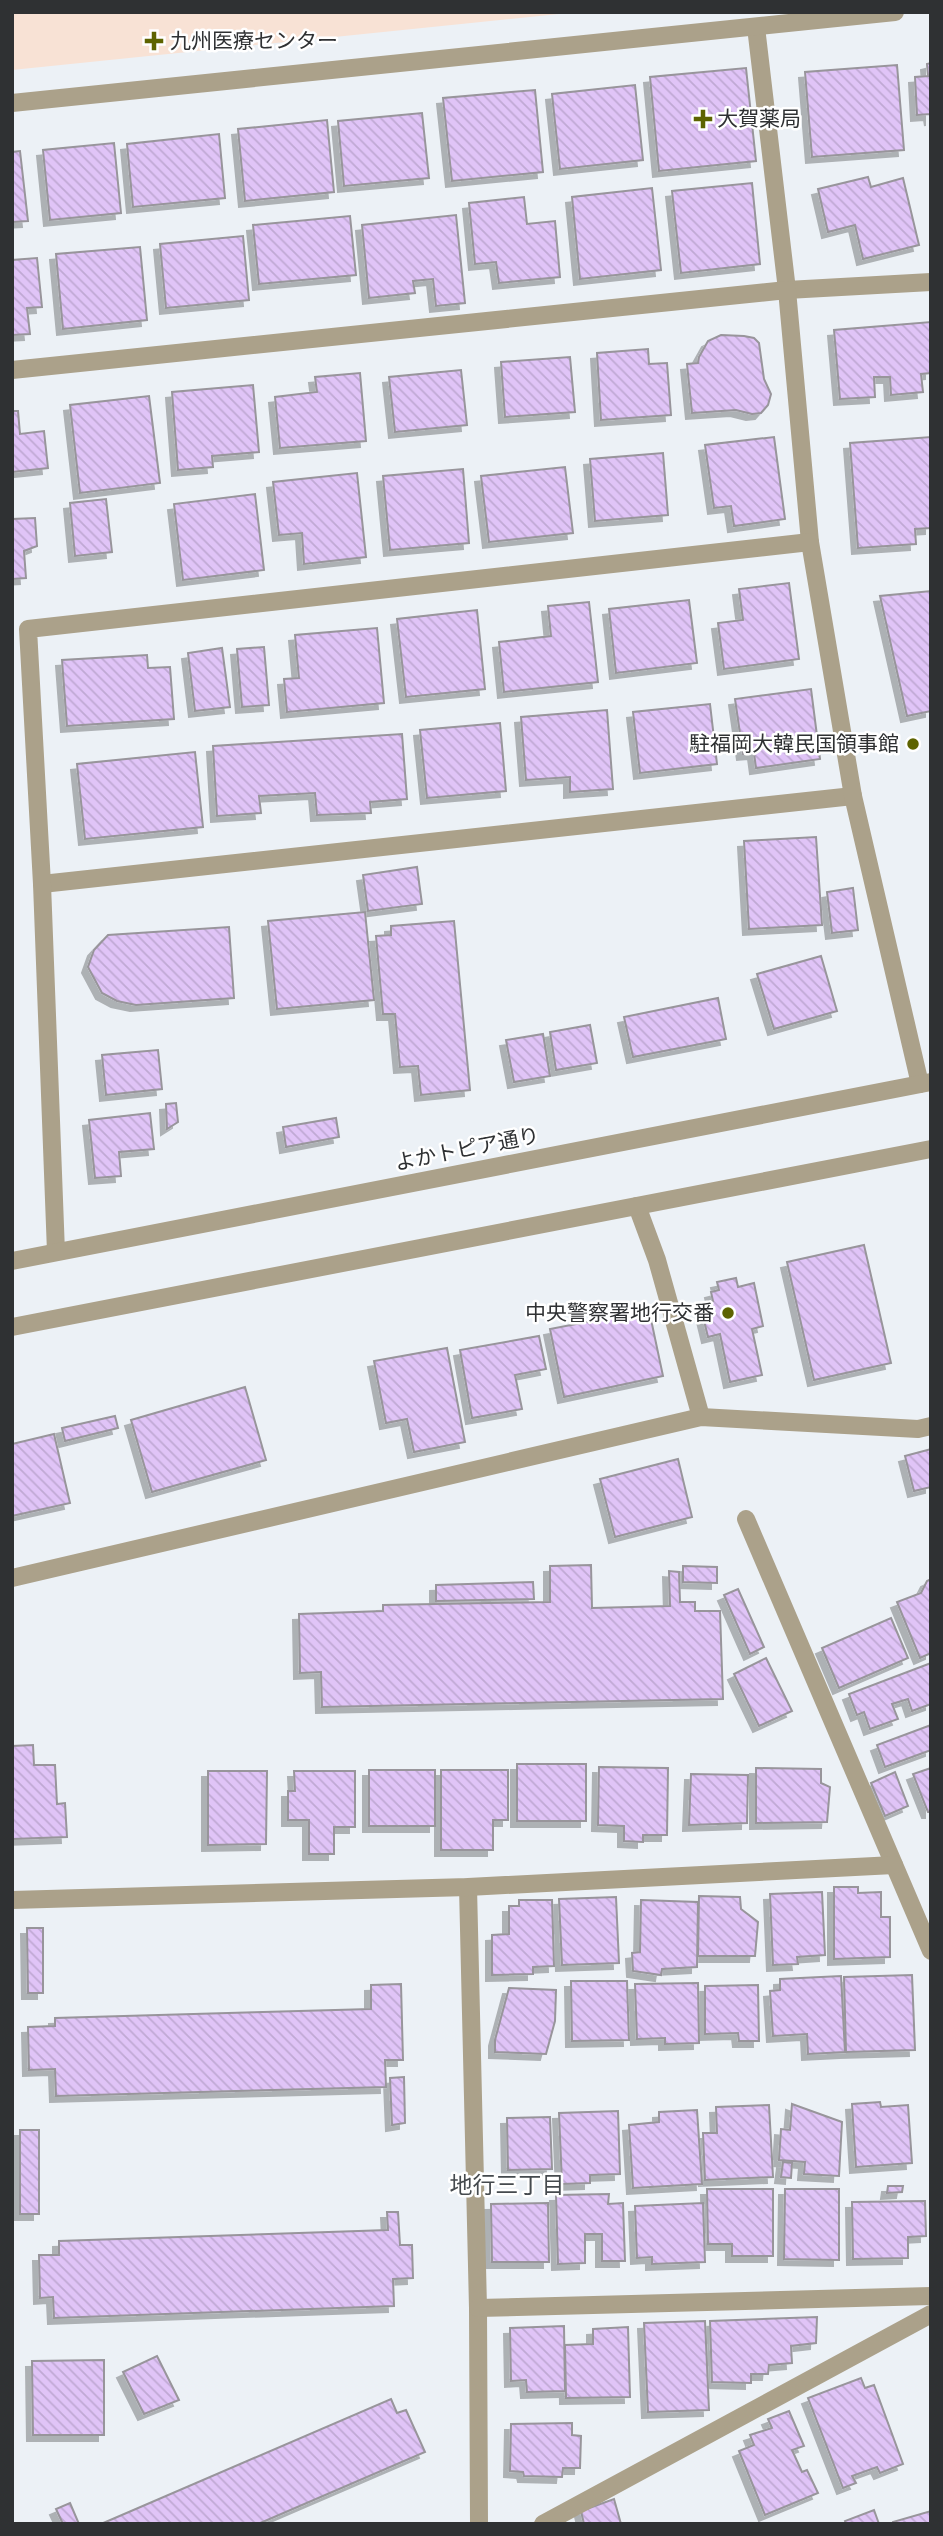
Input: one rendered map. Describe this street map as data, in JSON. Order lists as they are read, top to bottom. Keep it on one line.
{"streets":{"street":["よかトピア通り"]},"districts":["地行三丁目"],"places":{"health":["九州医療センター","大賀薬局"],"other":["駐福岡大韓民国領事館","中央警察署地行交番"]}}
